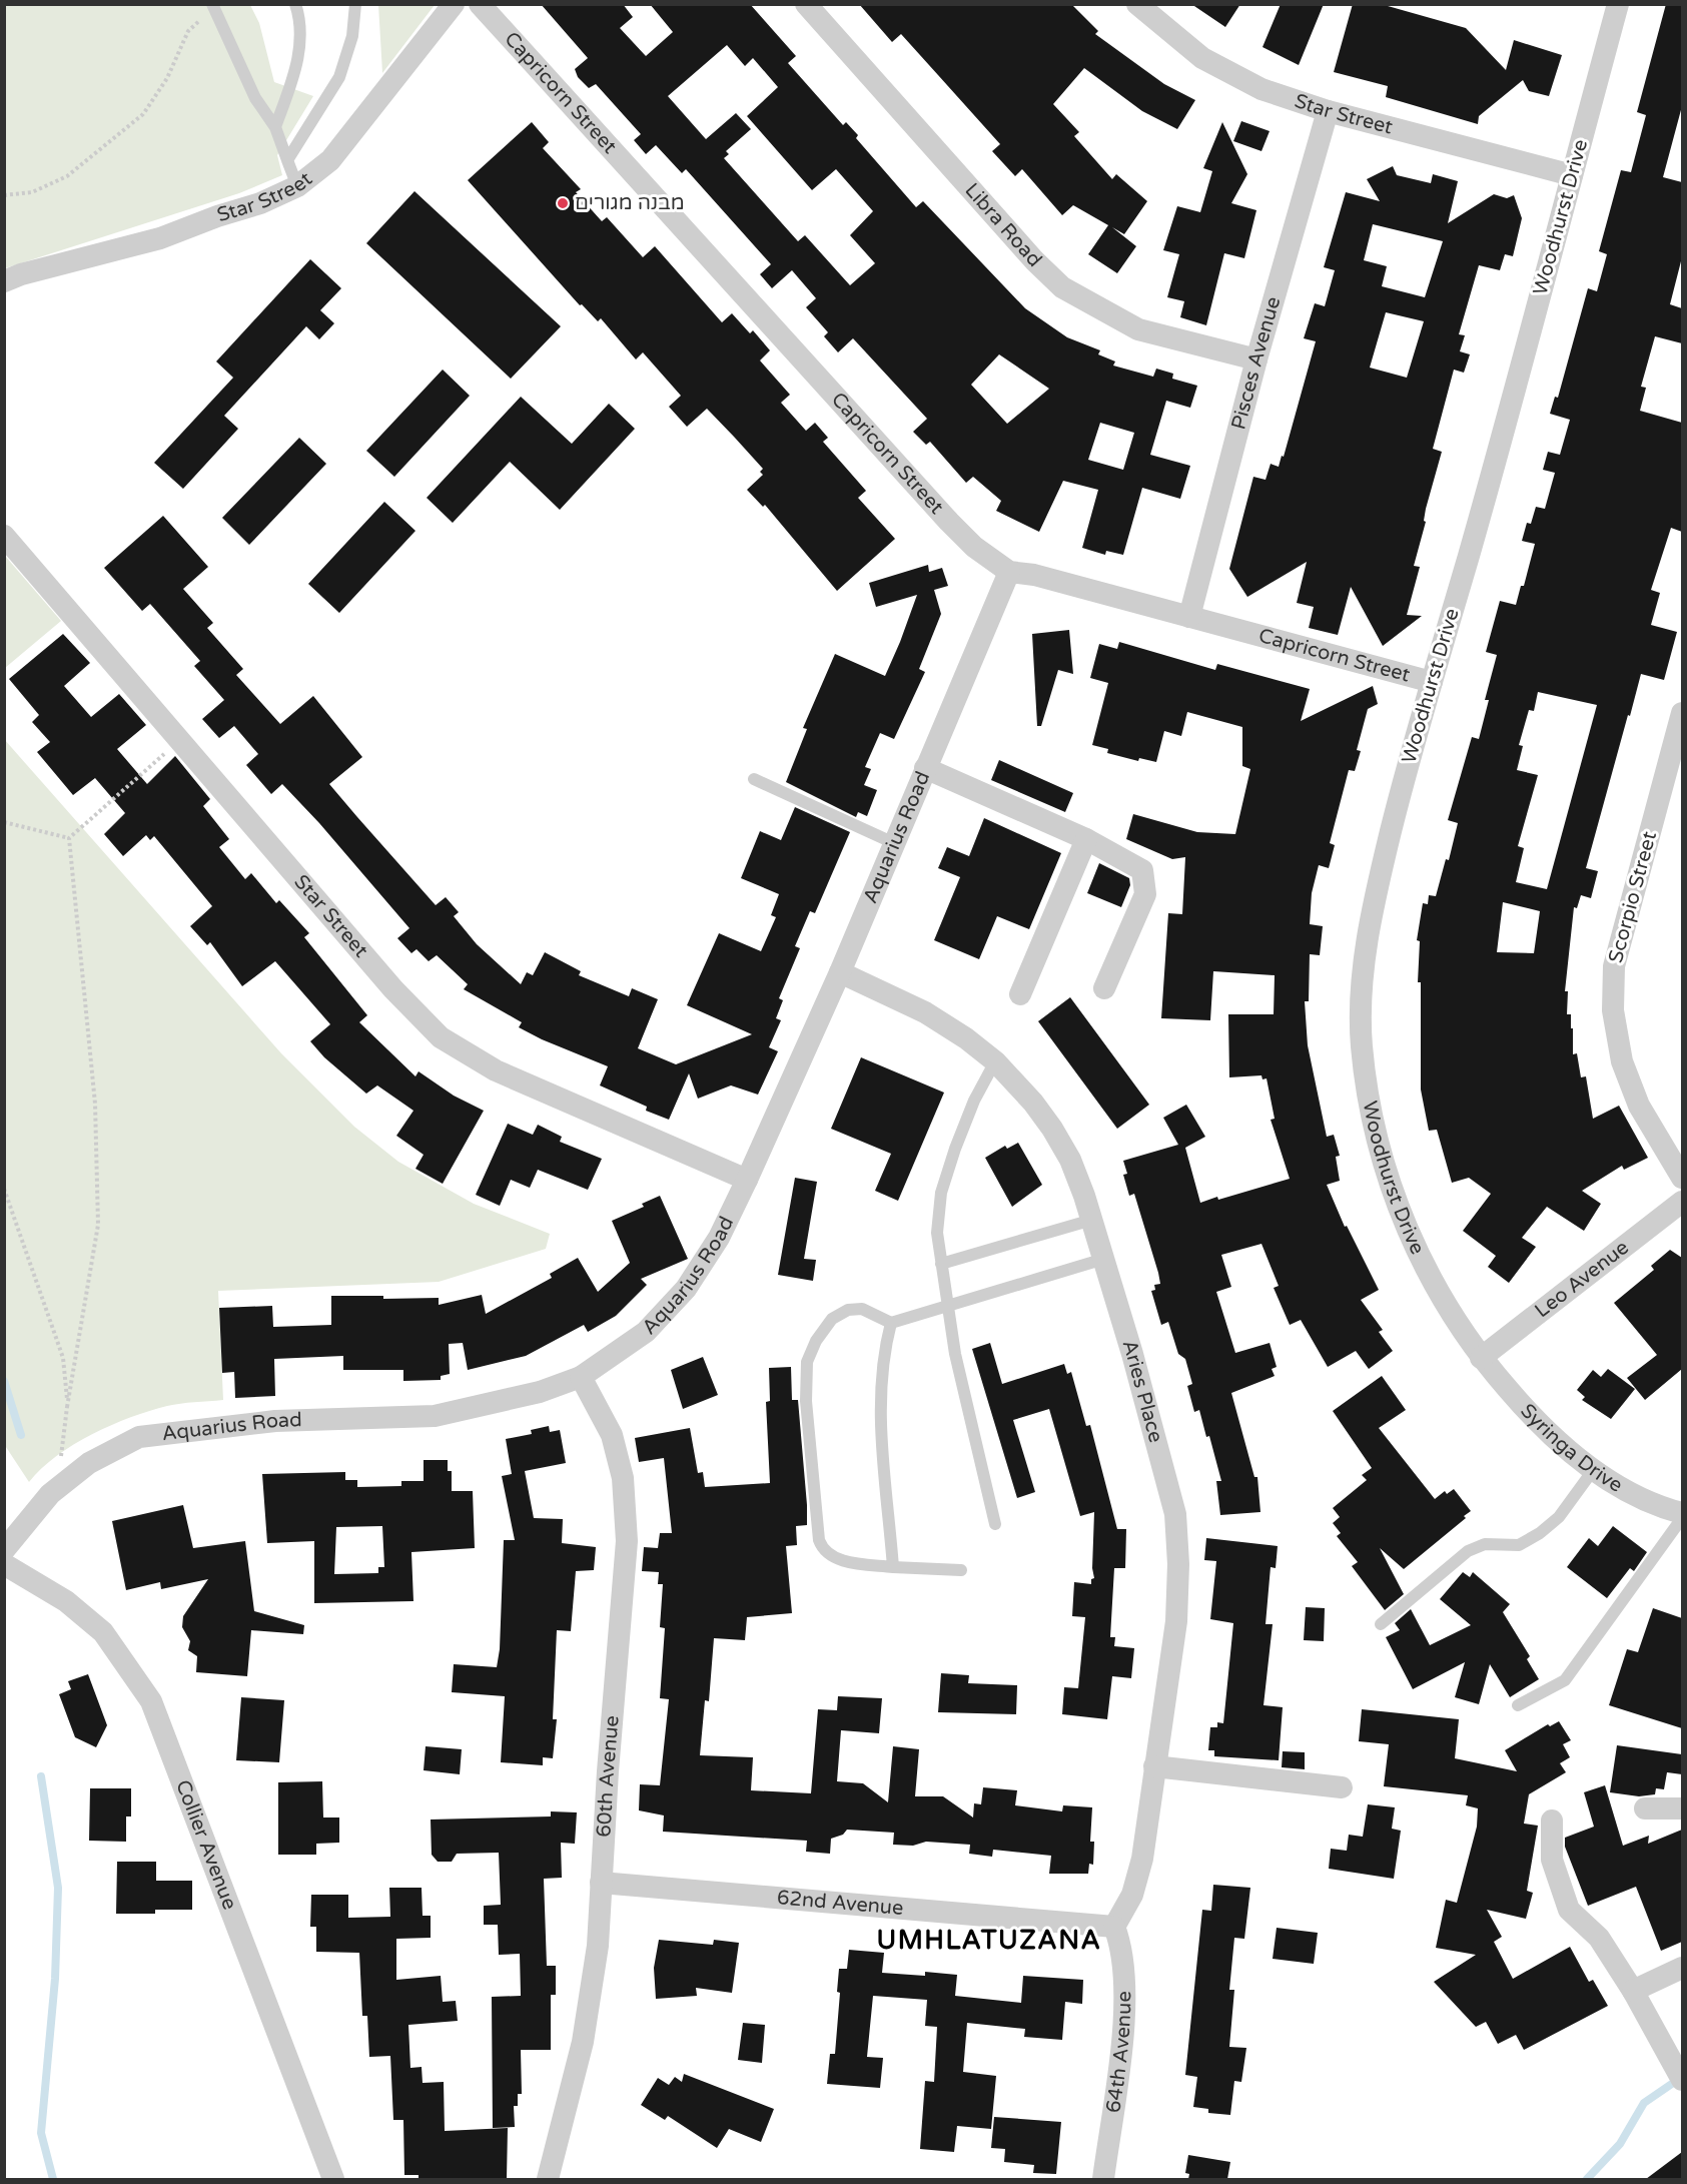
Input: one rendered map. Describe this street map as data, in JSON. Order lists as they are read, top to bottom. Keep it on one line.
{"streets":{"street":["Capricorn Street","Star Street","Woodhurst Drive","Libra Road","Pisces Avenue","Aquarius Road","Scorpio Street","Leo Avenue","Aries Place","Syringa Drive","60th Avenue","Collier Avenue","62nd Avenue","64th Avenue"]},"crossings":[["Capricorn Street","Woodhurst Drive"],["Capricorn Street","Pisces Avenue"],["Capricorn Street","Aquarius Road"],["Star Street","Woodhurst Drive"],["Star Street","Pisces Avenue"],["Star Street","Aquarius Road"],["Woodhurst Drive","Leo Avenue"],["Woodhurst Drive","Syringa Drive"],["Libra Road","Pisces Avenue"],["Aquarius Road","Aries Place"],["Aquarius Road","60th Avenue"],["Leo Avenue","Syringa Drive"],["Aries Place","62nd Avenue"],["Aries Place","64th Avenue"],["60th Avenue","62nd Avenue"],["62nd Avenue","64th Avenue"]],"districts":["UMHLATUZANA"],"places":["מבנה מגורים"]}
